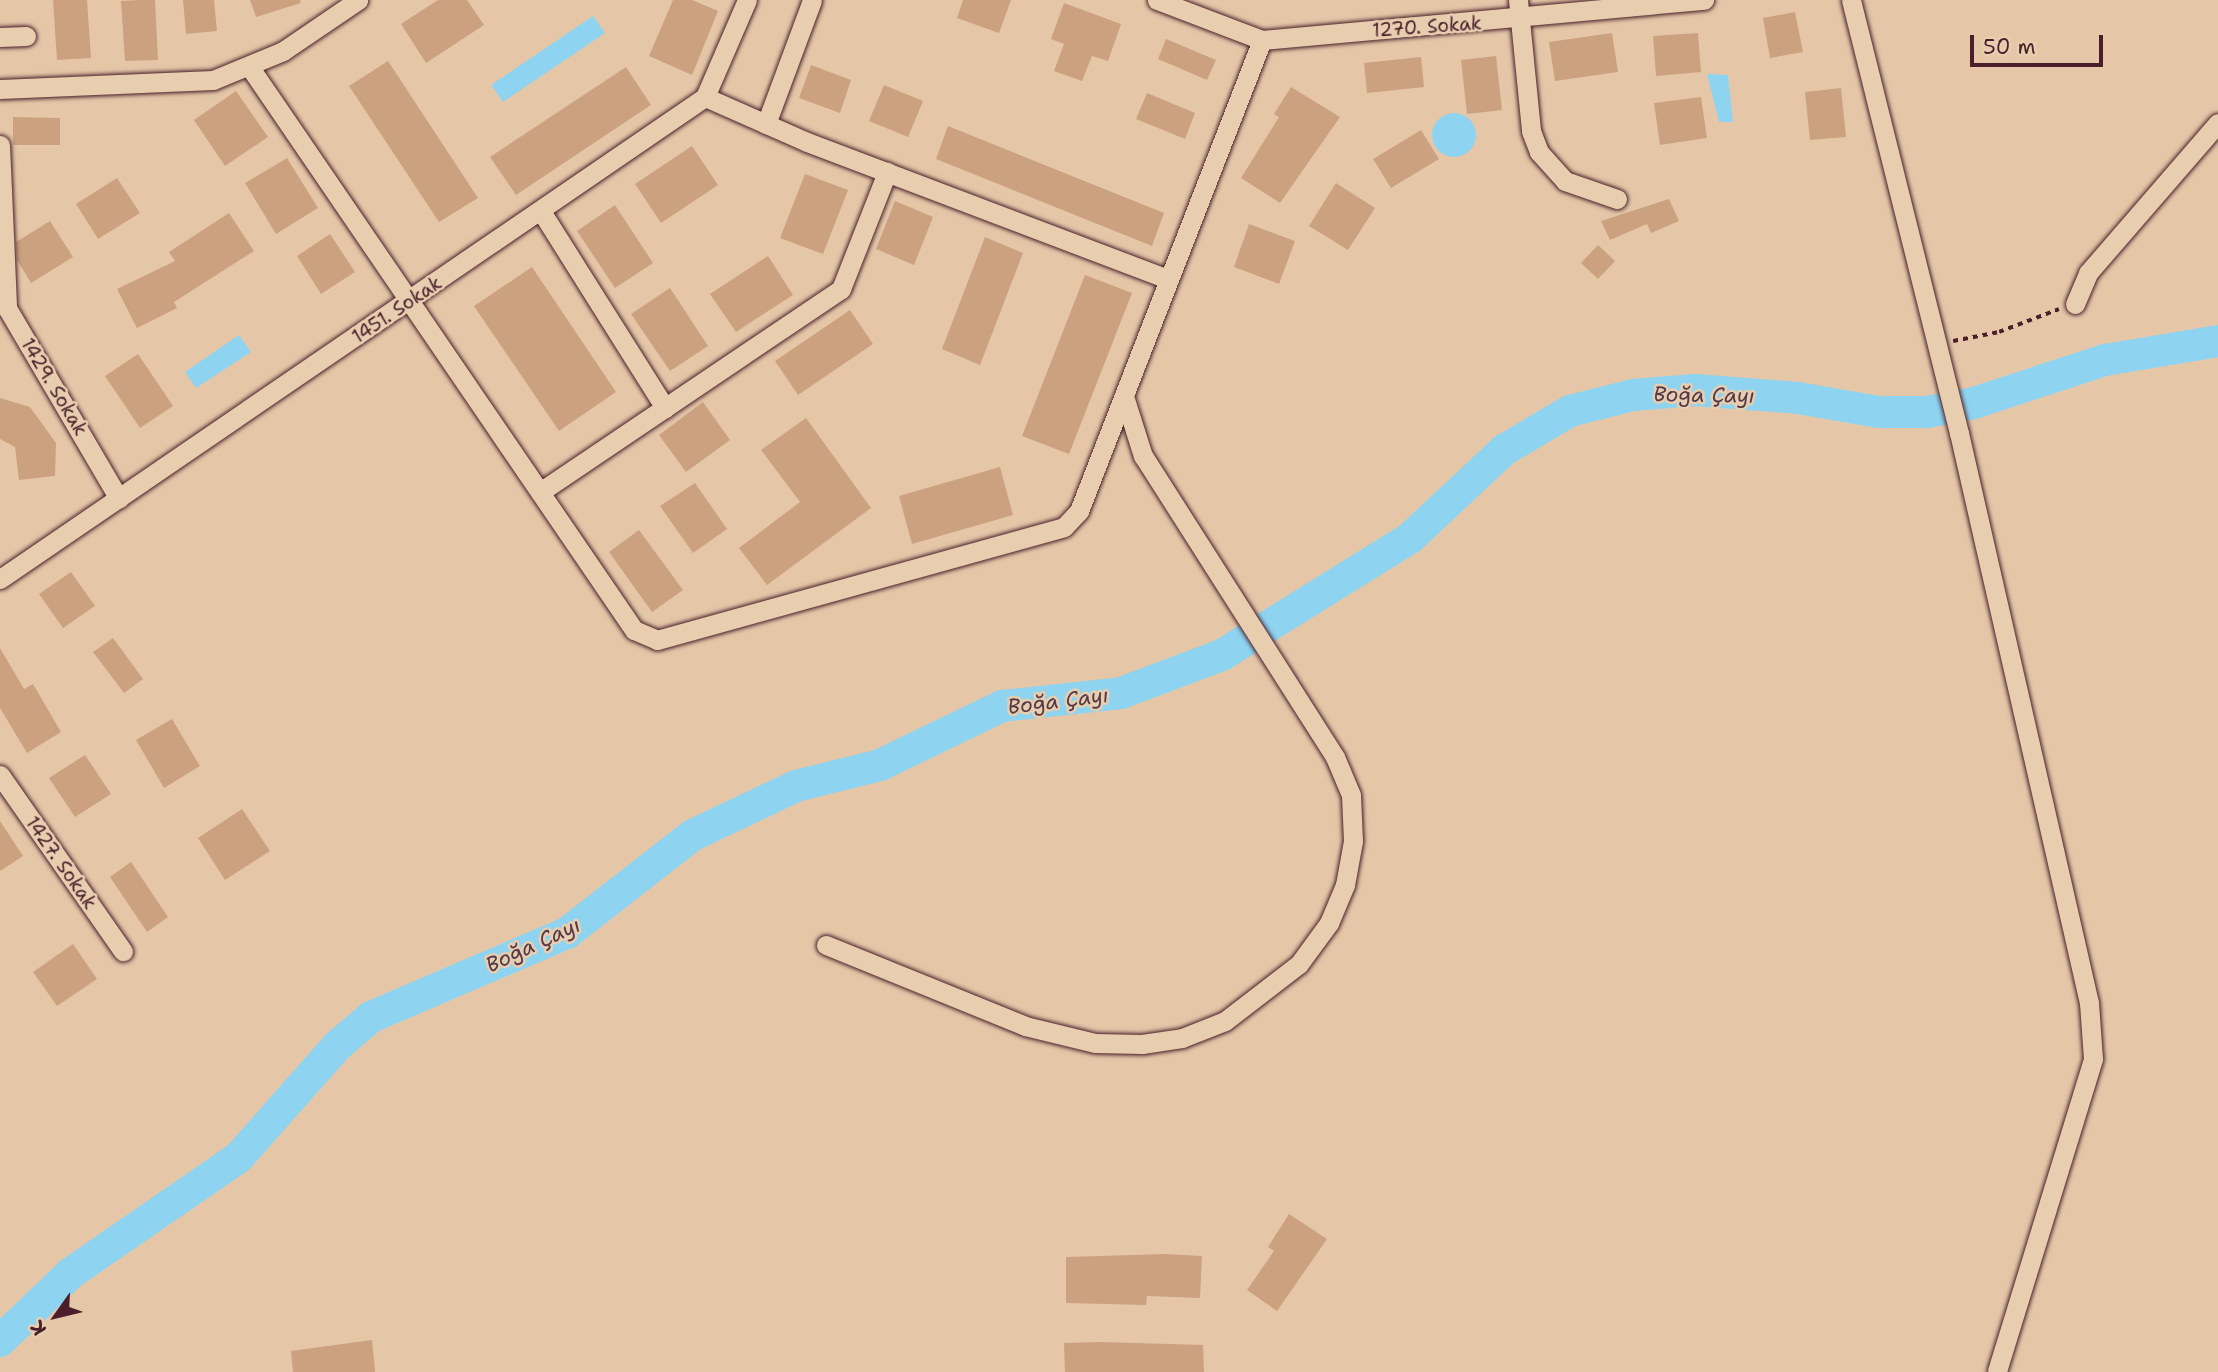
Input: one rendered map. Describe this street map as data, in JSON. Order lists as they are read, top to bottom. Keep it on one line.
{"streets":{"street":["1270. Sokak","1451. Sokak","1429. Sokak","1427. Sokak"]},"crossings":[["1451. Sokak","1429. Sokak"]],"water":["Boğa Çayı"],"scale_bar":"50 m","north":"bottom left"}
